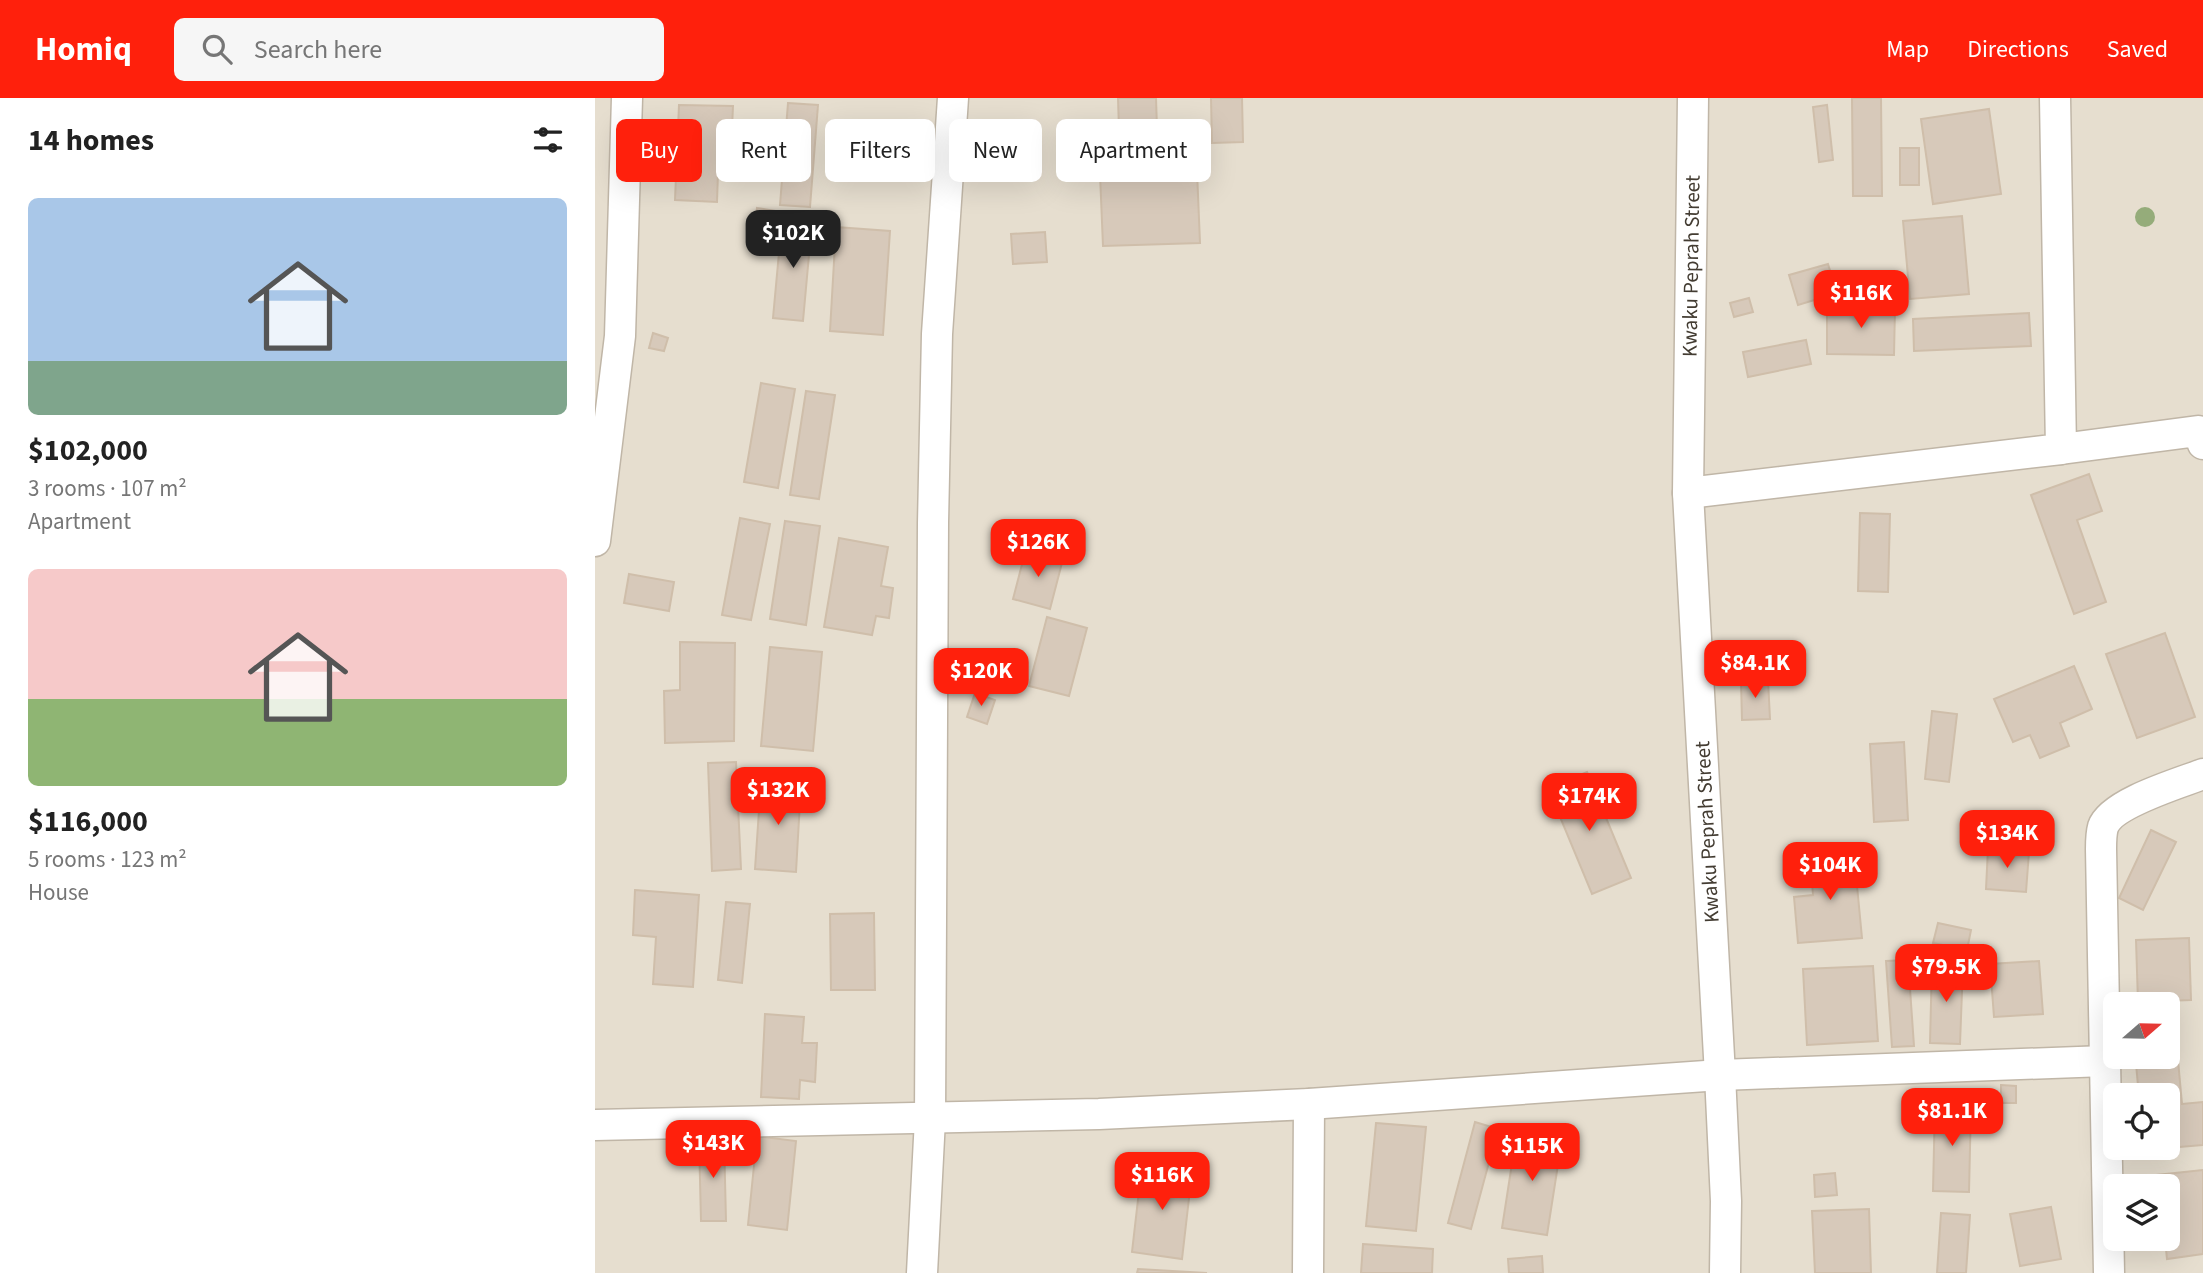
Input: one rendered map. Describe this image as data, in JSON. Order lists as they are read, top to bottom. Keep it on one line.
{"streets":{"street":["Kwaku Peprah Street"]},"north":"right","page":{"header":"Homiq","search":"Search here","nav":["Map","Directions","Saved"],"heading":"14 homes","chip":["Buy","Rent","Filters","New","Apartment"],"list":[{"name":"$102,000","note":"3 rooms · 107 m² · Apartment"},{"name":"$116,000","note":"5 rooms · 123 m² · House"}],"price":["$102K","$116K","$126K","$84.1K","$120K","$132K","$174K","$134K","$104K","$79.5K","$81.1K","$143K","$115K","$116K"]}}
